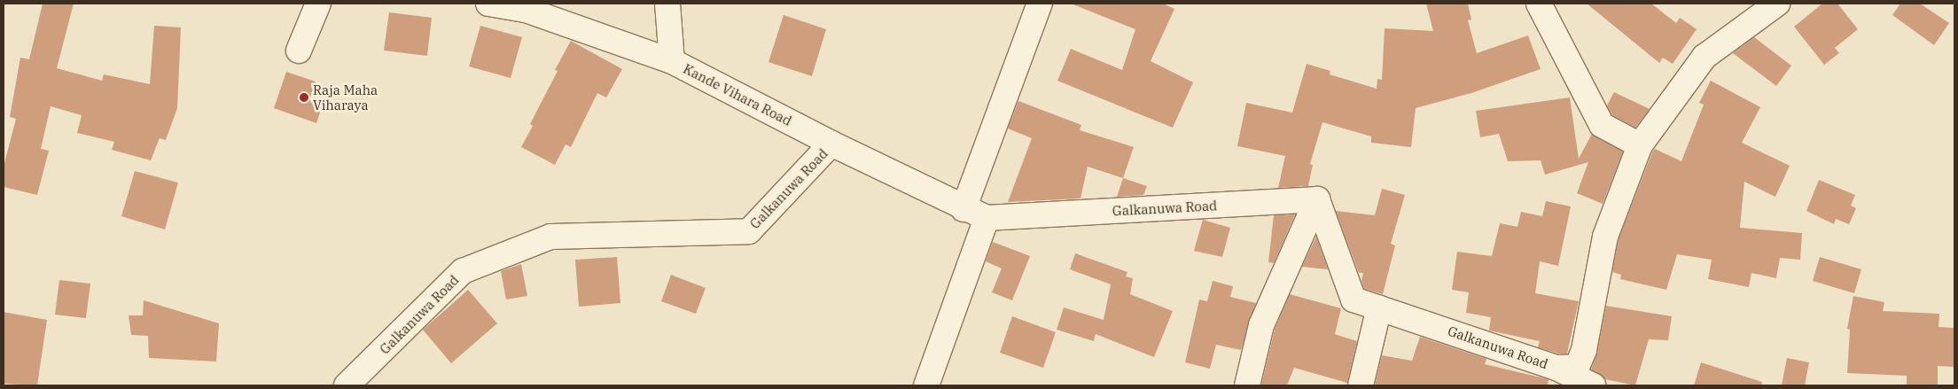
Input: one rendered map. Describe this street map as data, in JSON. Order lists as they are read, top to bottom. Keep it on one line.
{"streets":{"street":["Kande Vihara Road","Galkanuwa Road"]},"crossings":[["Kande Vihara Road","Galkanuwa Road"]],"places":["Raja Maha Viharaya"]}
